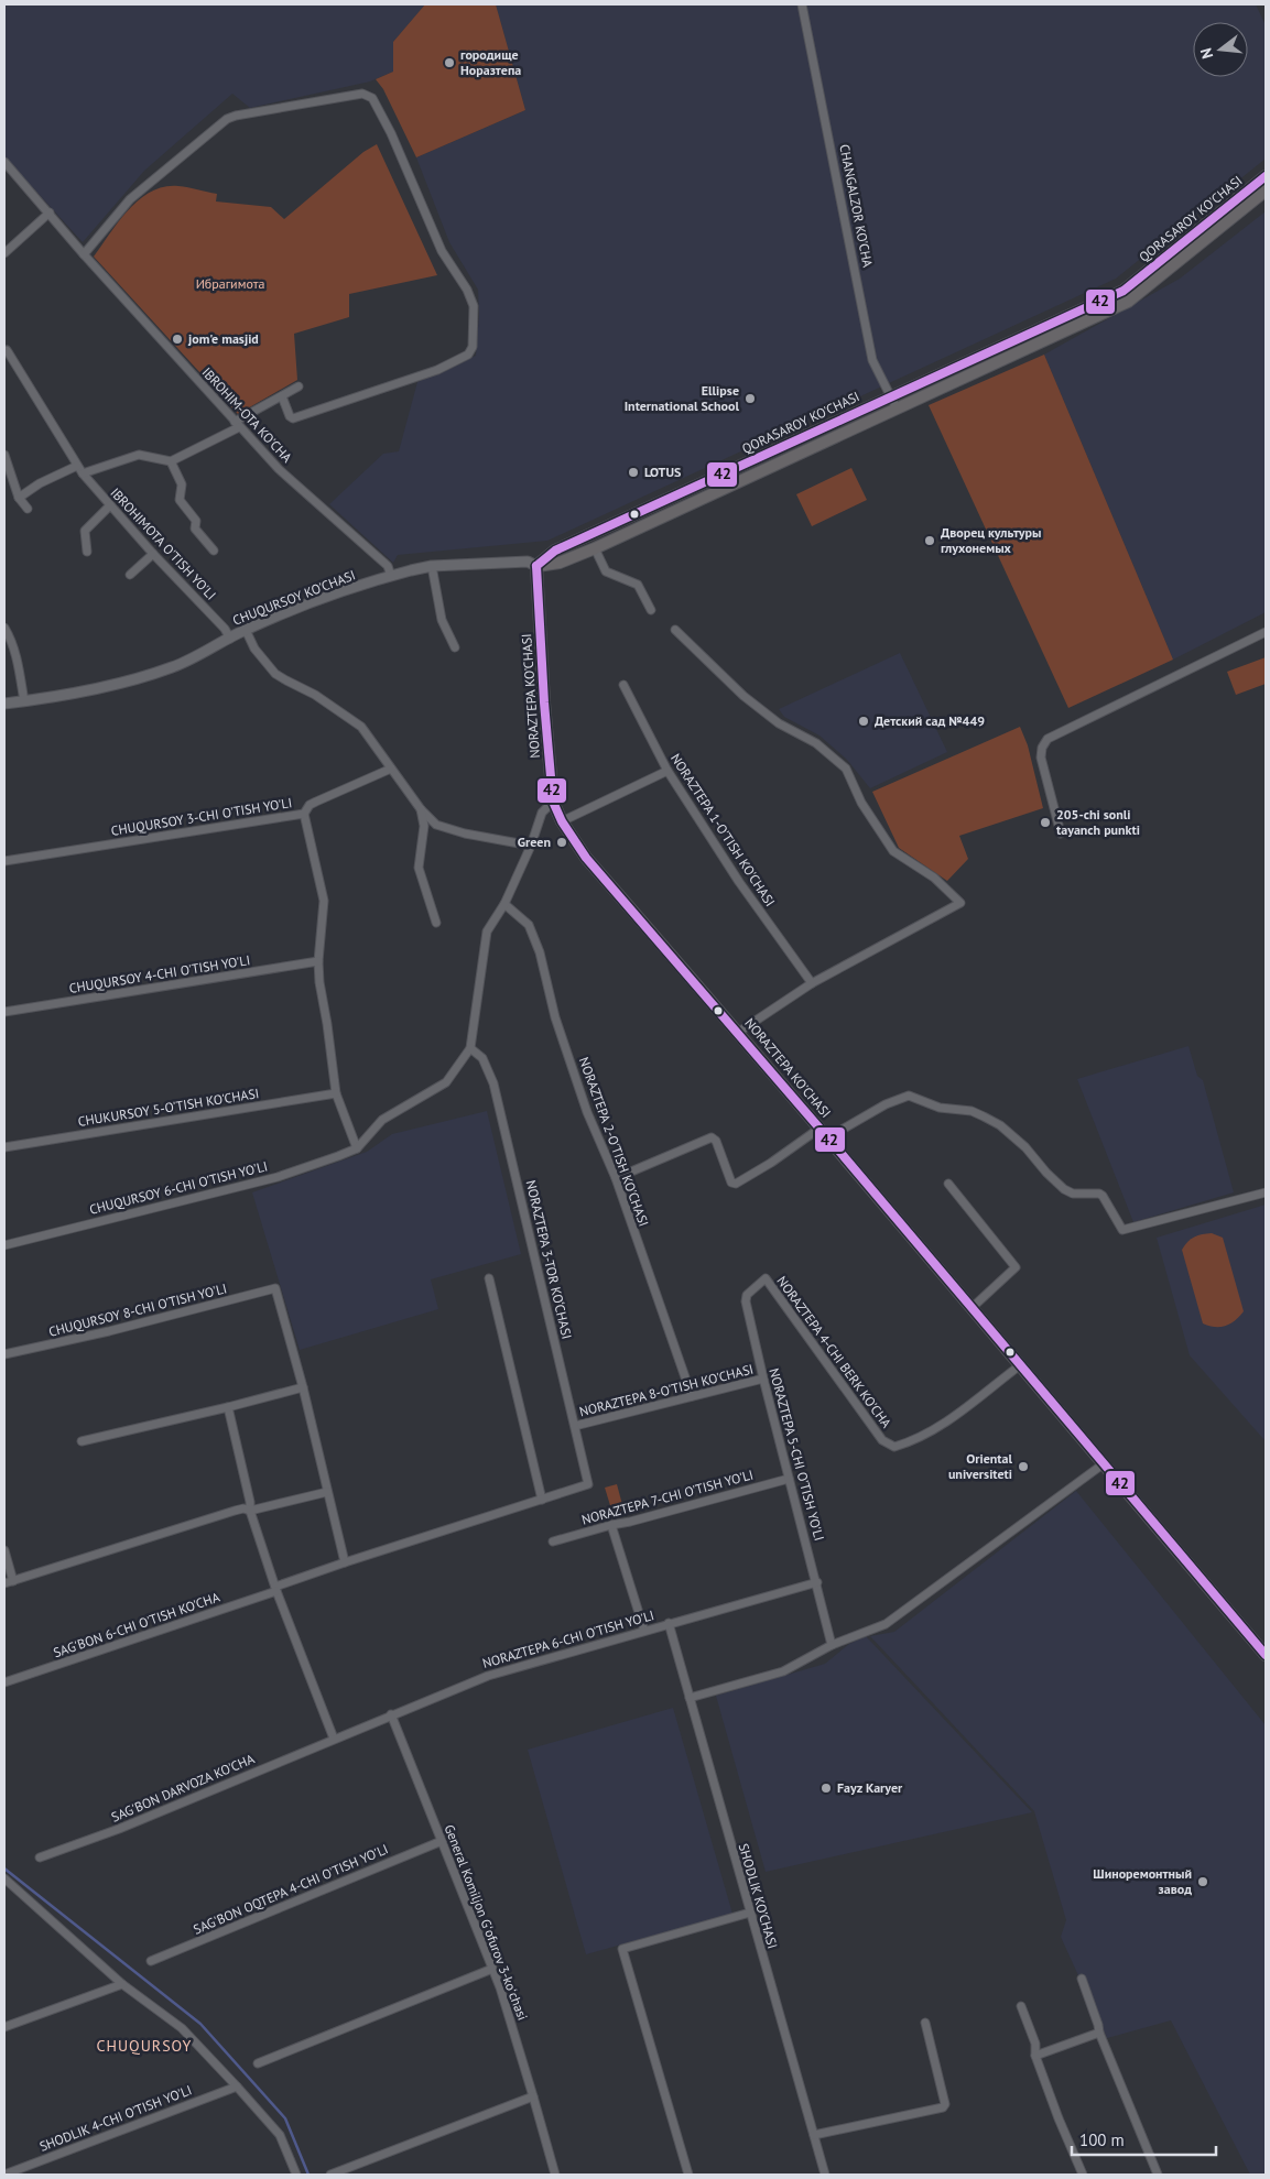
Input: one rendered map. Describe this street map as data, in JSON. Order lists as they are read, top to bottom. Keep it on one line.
{"streets":{"main road":["QORASAROY KO'CHASI","NORAZTEPA KO'CHASI"],"street":["CHANGALZOR KO'CHA","IBROHIM-OTA KO'CHA","IBROHIMOTA O'TISH YO'LI","CHUQURSOY KO'CHASI","CHUQURSOY 3-CHI O'TISH YO'LI","NORAZTEPA 1-O'TISH KO'CHASI","CHUQURSOY 4-CHI O'TISH YO'LI","CHUKURSOY 5-O'TISH KO'CHASI","NORAZTEPA 2-O'TISH KO'CHASI","CHUQURSOY 6-CHI O'TISH YO'LI","NORAZTEPA 3-TOR KO‘CHASI","CHUQURSOY 8-CHI O'TISH YO'LI","NORAZTEPA 4-CHI BERK KO'CHA","NORAZTEPA 8-O'TISH KO'CHASI","NORAZTEPA 5-CHI O'TISH YO'LI","NORAZTEPA 7-CHI O'TISH YO'LI","SAG'BON 6-CHI O'TISH KO'CHA","NORAZTEPA 6-CHI O'TISH YO'LI","SAG'BON DARVOZA KO'CHA","SAG'BON OQTEPA 4-CHI O'TISH YO'LI","SHODLIK KO'CHASI","General Komiljon Gʻofurov 3-koʻchasi","SHODLIK 4-CHI O'TISH YO'LI"]},"crossings":[["CHANGALZOR KO'CHA","QORASAROY KO'CHASI"],["QORASAROY KO'CHASI","CHUQURSOY KO'CHASI"],["QORASAROY KO'CHASI","NORAZTEPA KO'CHASI"],["IBROHIM-OTA KO'CHA","CHUQURSOY KO'CHASI"],["IBROHIMOTA O'TISH YO'LI","CHUQURSOY KO'CHASI"],["CHUQURSOY KO'CHASI","NORAZTEPA KO'CHASI"],["NORAZTEPA KO'CHASI","NORAZTEPA 4-CHI BERK KO'CHA"],["NORAZTEPA 2-O'TISH KO'CHASI","NORAZTEPA 8-O'TISH KO'CHASI"],["NORAZTEPA 3-TOR KO‘CHASI","NORAZTEPA 8-O'TISH KO'CHASI"],["NORAZTEPA 3-TOR KO‘CHASI","SAG'BON 6-CHI O'TISH KO'CHA"],["NORAZTEPA 4-CHI BERK KO'CHA","NORAZTEPA 5-CHI O'TISH YO'LI"],["NORAZTEPA 8-O'TISH KO'CHASI","NORAZTEPA 5-CHI O'TISH YO'LI"],["NORAZTEPA 5-CHI O'TISH YO'LI","NORAZTEPA 7-CHI O'TISH YO'LI"],["NORAZTEPA 5-CHI O'TISH YO'LI","NORAZTEPA 6-CHI O'TISH YO'LI"],["NORAZTEPA 6-CHI O'TISH YO'LI","SAG'BON DARVOZA KO'CHA"],["NORAZTEPA 6-CHI O'TISH YO'LI","SHODLIK KO'CHASI"],["NORAZTEPA 6-CHI O'TISH YO'LI","General Komiljon Gʻofurov 3-koʻchasi"],["SAG'BON OQTEPA 4-CHI O'TISH YO'LI","General Komiljon Gʻofurov 3-koʻchasi"]],"districts":["CHUQURSOY"],"parks":["Ибрагимота"],"places":["городище Норазтепа","jom'e masjid","Ellipse International School","LOTUS","Дворец культуры глухонемых","Детский сад №449","205-chi sonli tayanch punkti","Green","Oriental universiteti","Fayz Karyer","Шиноремонтный завод"],"lines":["transit line 42"],"scale_bar":"100 m","north":"left"}
